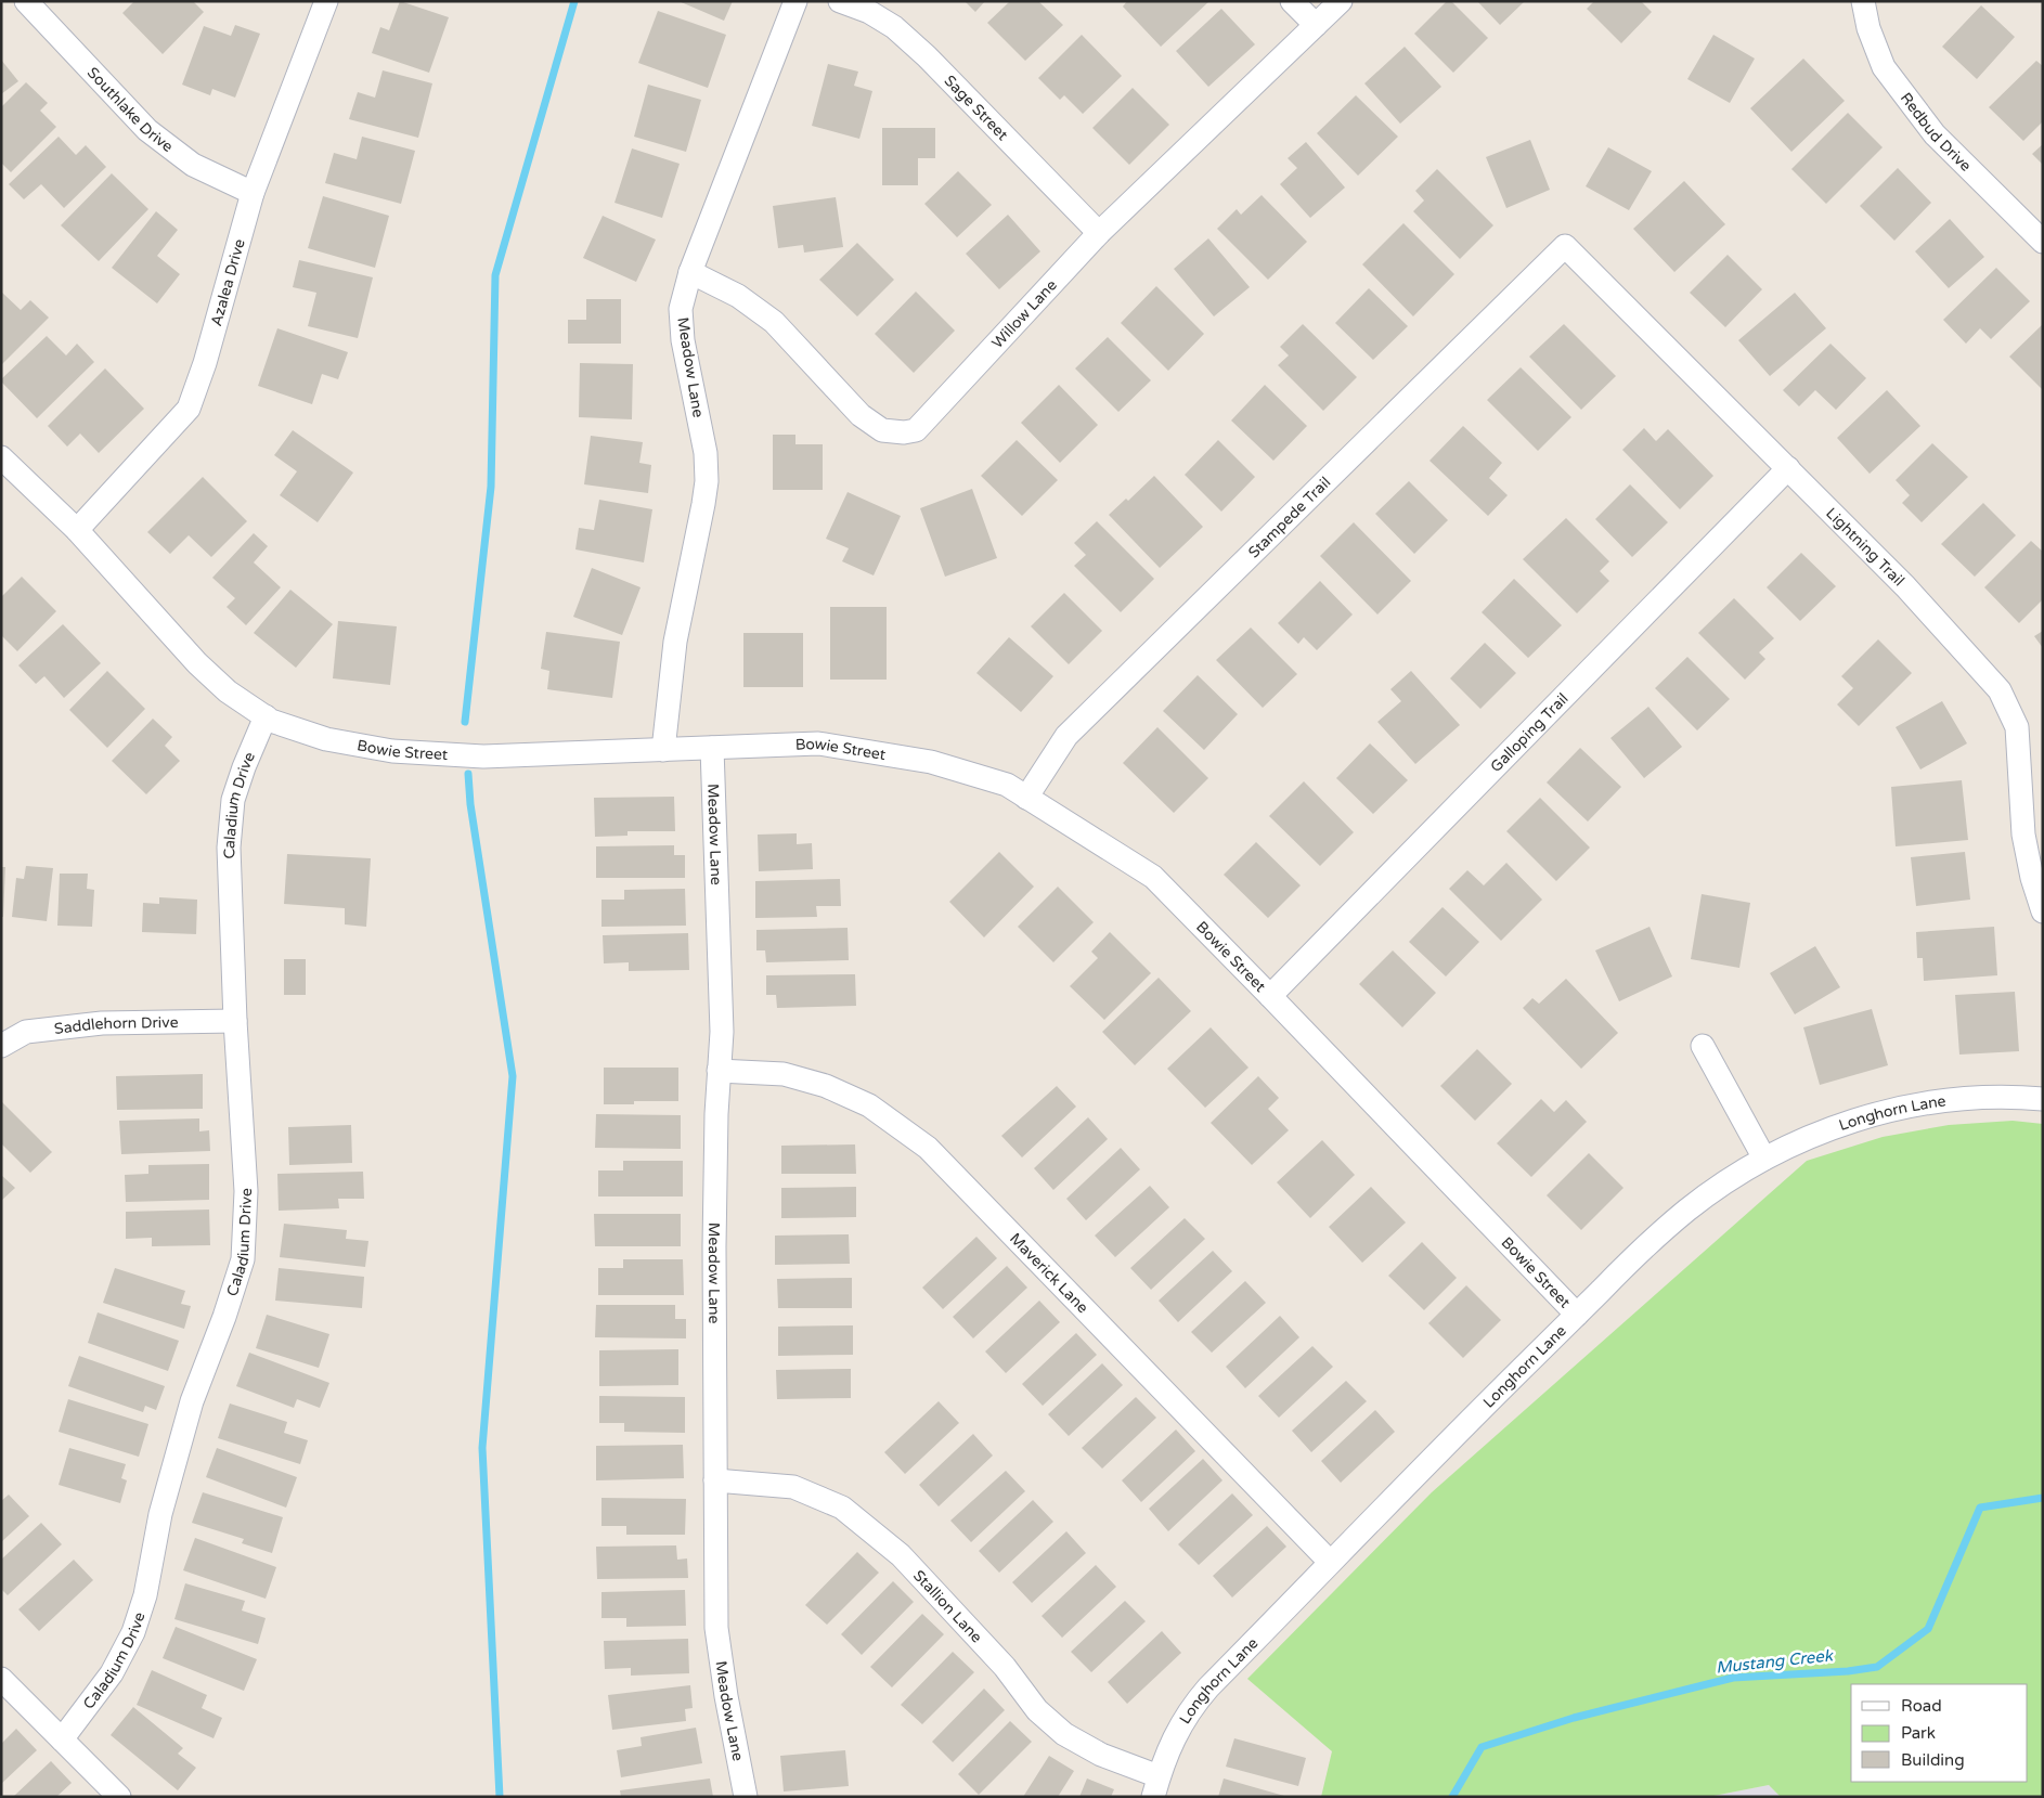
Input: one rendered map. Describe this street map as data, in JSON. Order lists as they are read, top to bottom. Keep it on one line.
{"streets":{"street":["Sage Street","Southlake Drive","Redbud Drive","Azalea Drive","Willow Lane","Meadow Lane","Stampede Trail","Lightning Trail","Galloping Trail","Bowie Street","Caladium Drive","Saddlehorn Drive","Longhorn Lane","Maverick Lane","Stallion Lane"]},"crossings":[["Sage Street","Willow Lane"],["Southlake Drive","Azalea Drive"],["Azalea Drive","Bowie Street"],["Willow Lane","Meadow Lane"],["Meadow Lane","Bowie Street"],["Meadow Lane","Maverick Lane"],["Meadow Lane","Stallion Lane"],["Stampede Trail","Lightning Trail"],["Stampede Trail","Bowie Street"],["Lightning Trail","Galloping Trail"],["Galloping Trail","Bowie Street"],["Bowie Street","Caladium Drive"],["Bowie Street","Longhorn Lane"],["Caladium Drive","Saddlehorn Drive"],["Longhorn Lane","Maverick Lane"],["Longhorn Lane","Stallion Lane"]],"water":["Mustang Creek"],"legend":["Road","Park","Building"]}
